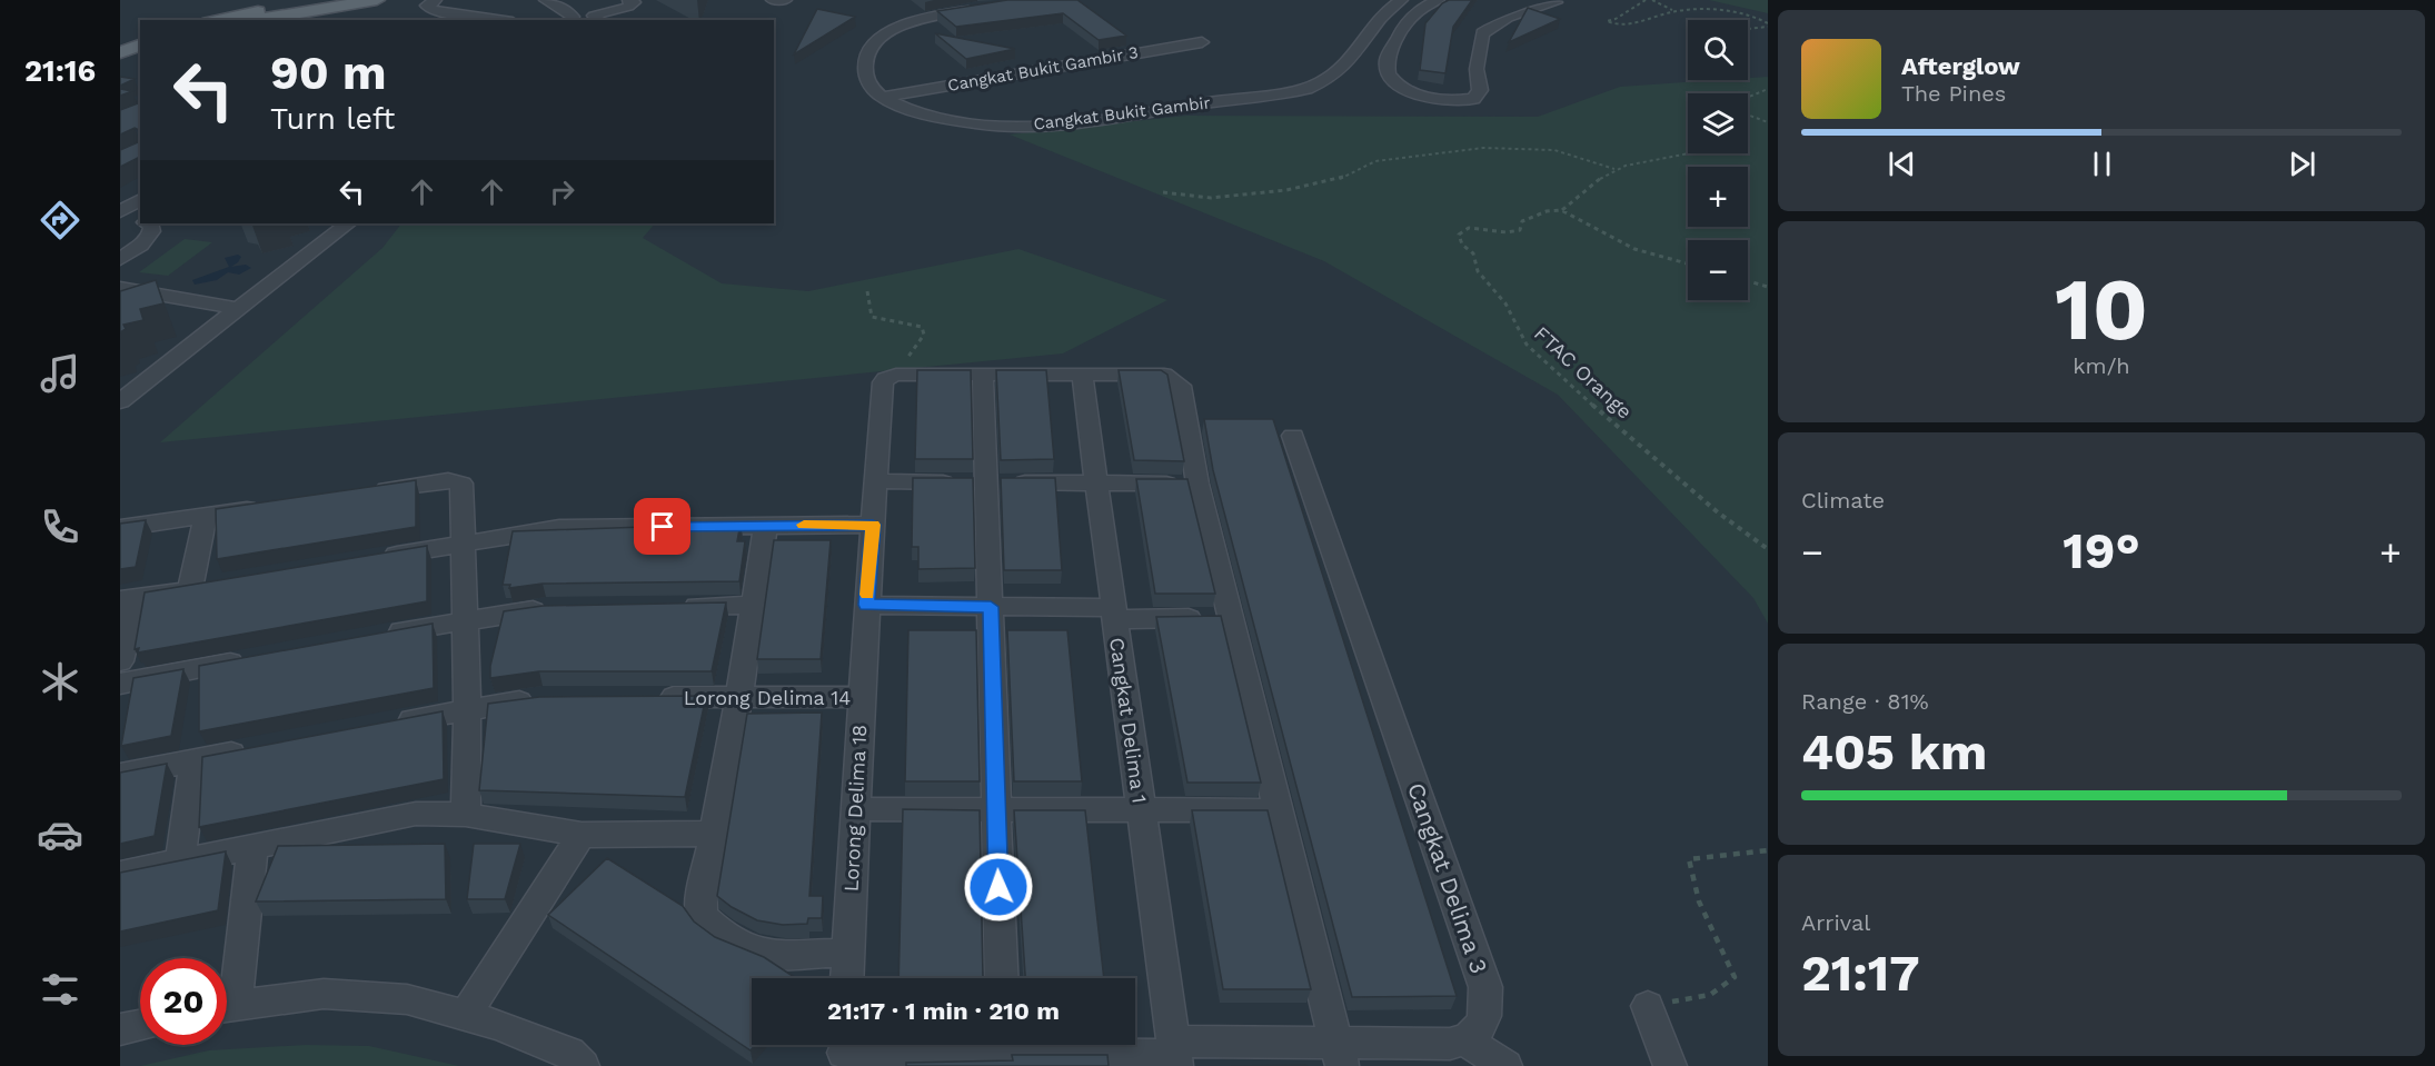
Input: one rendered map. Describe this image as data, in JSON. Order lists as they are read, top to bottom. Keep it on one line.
{"streets":{"street":["Cangkat Bukit Gambir 3","Cangkat Bukit Gambir","Lorong Delima 14","Cangkat Delima 1","Lorong Delima 18","Cangkat Delima 3"],"path":["FTAC Orange"]},"crossings":[["Cangkat Bukit Gambir 3","Cangkat Bukit Gambir"],["Lorong Delima 14","Lorong Delima 18"]],"page":{"tabs":"21:16","map_buttons":["+","−"],"turn":["90 m","Turn left"],"song":["Afterglow","The Pines"],"tile":[["10","km/h"],"Climate",["Range · 81%","405 km"],["Arrival","21:17"]],"heat":["−","19°","+"],"limit":"20","trip":"21:17 · 1 min · 210 m"}}
